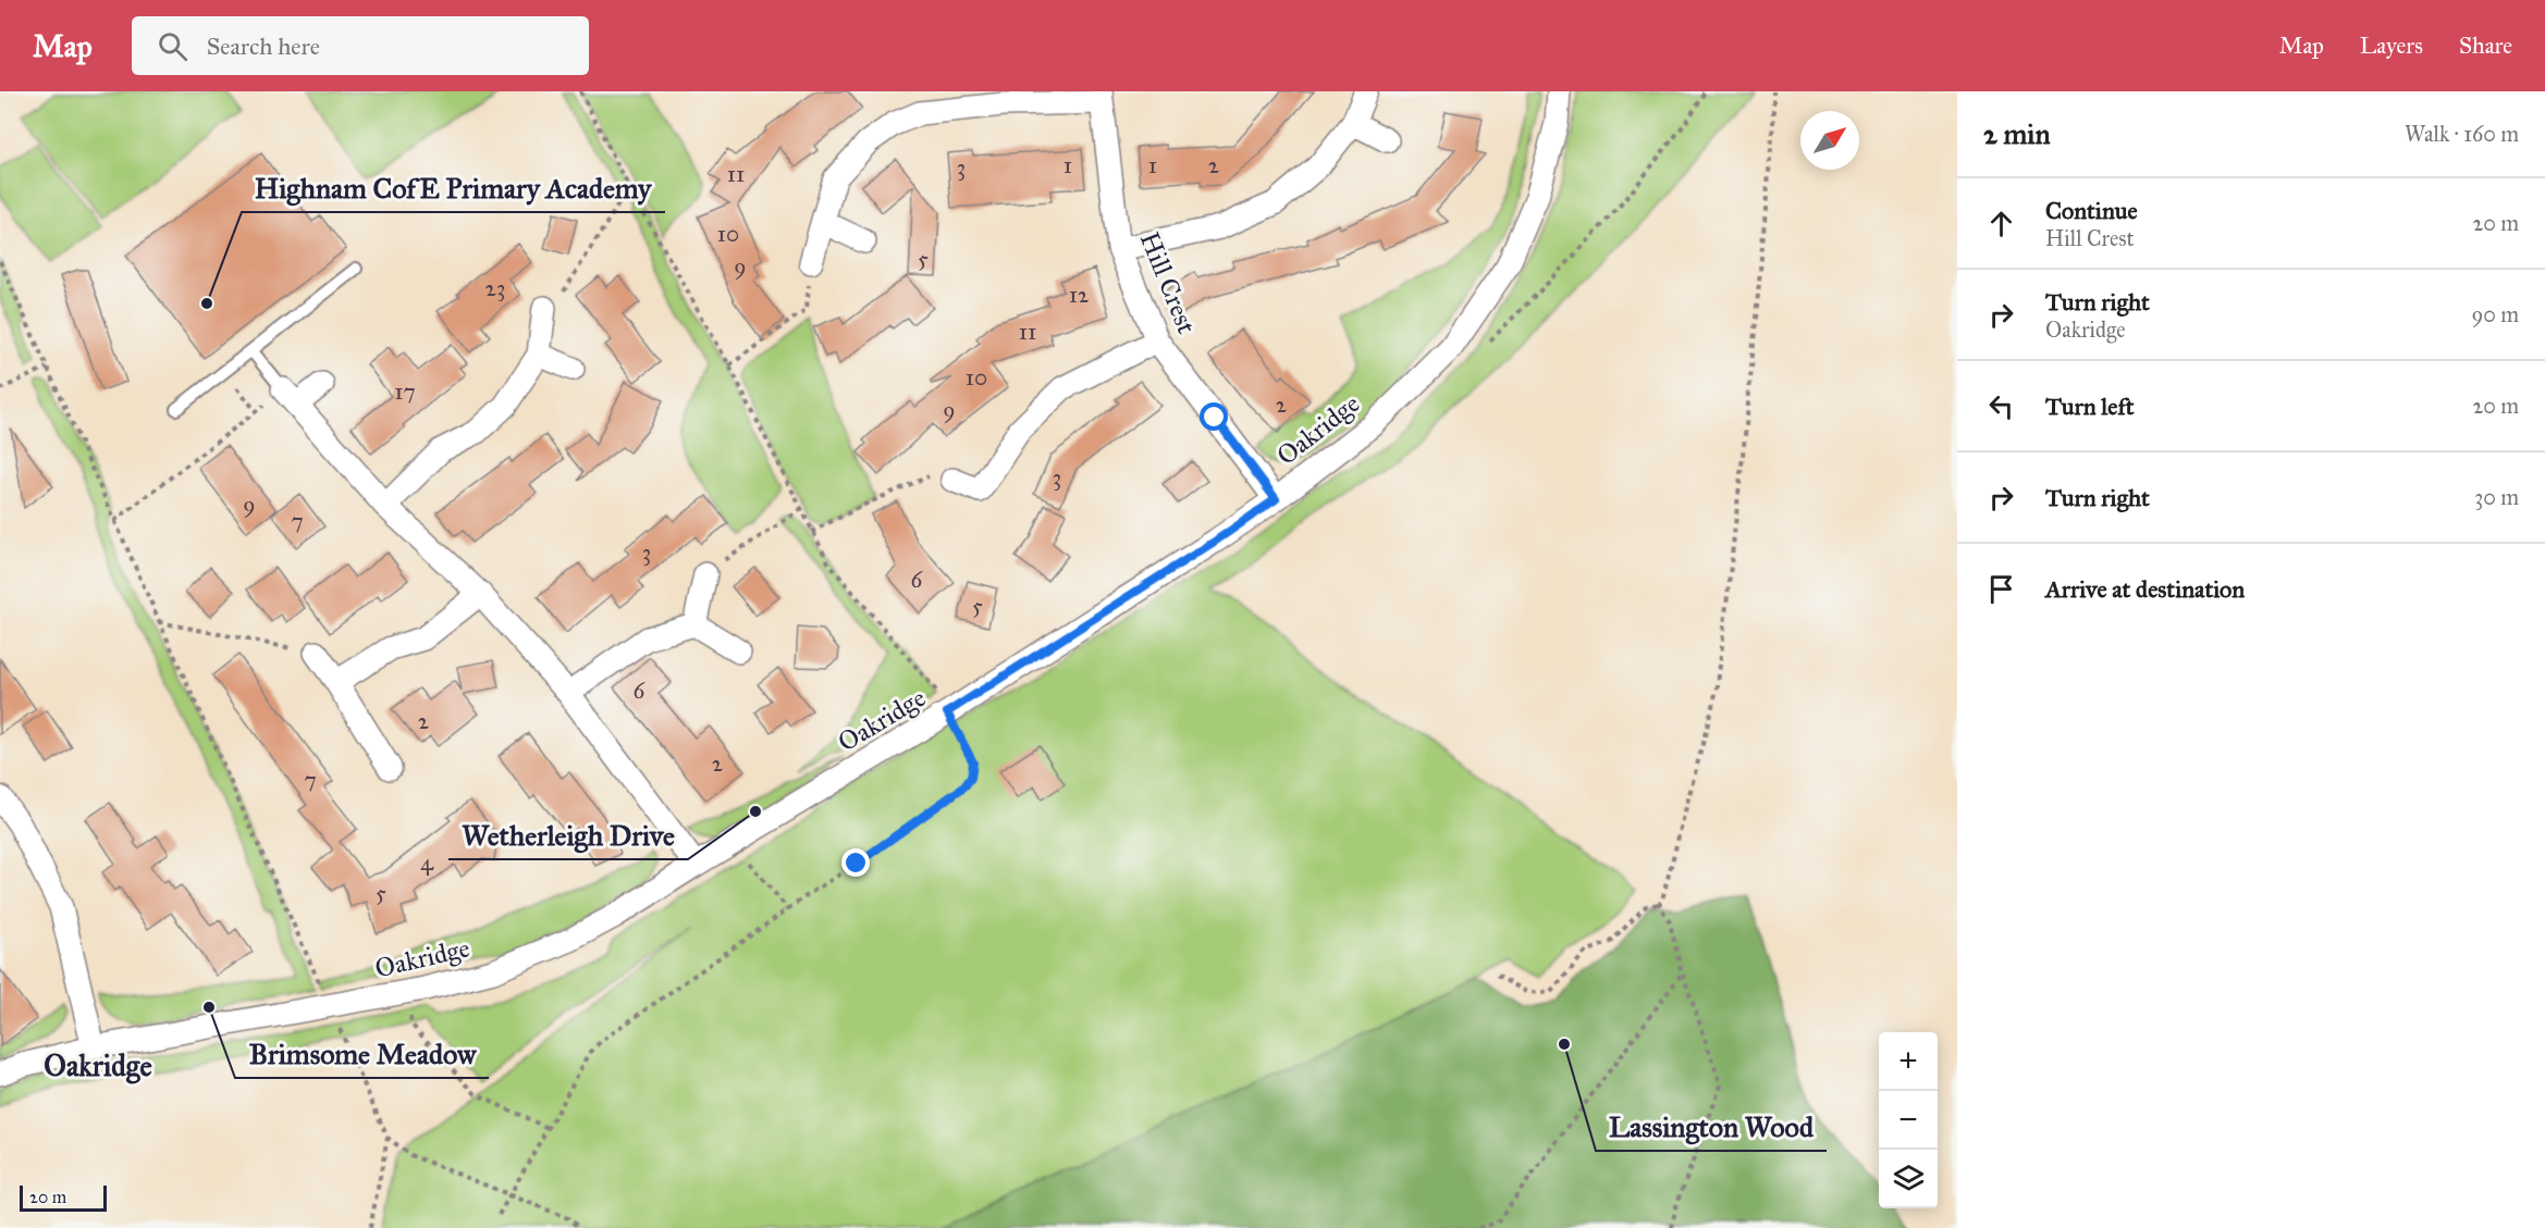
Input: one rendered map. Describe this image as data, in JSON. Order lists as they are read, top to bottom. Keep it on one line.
{"streets":{"street":["Hill Crest","Oakridge"]},"crossings":[["Hill Crest","Oakridge"]],"districts":["Oakridge"],"places":["Highnam CofE Primary Academy","Wetherleigh Drive","Brimsome Meadow","Lassington Wood"],"house_numbers":["1","1","2","3","11","10","5","9","23","12","11","10","17","2","9","3","9","7","3","6","5","6","2","2","7","4","5"],"scale_bar":"20 m","north":"top right","page":{"header":"Map","search":"Search here","nav":["Map","Layers","Share"],"heading":["2 min","Walk · 160 m"],"list":[["Continue","Hill Crest","20 m"],["Turn right","Oakridge","90 m"],["Turn left","20 m"],["Turn right","30 m"],"Arrive at destination"],"map_buttons":["+","−"],"scale":"20 m"}}
